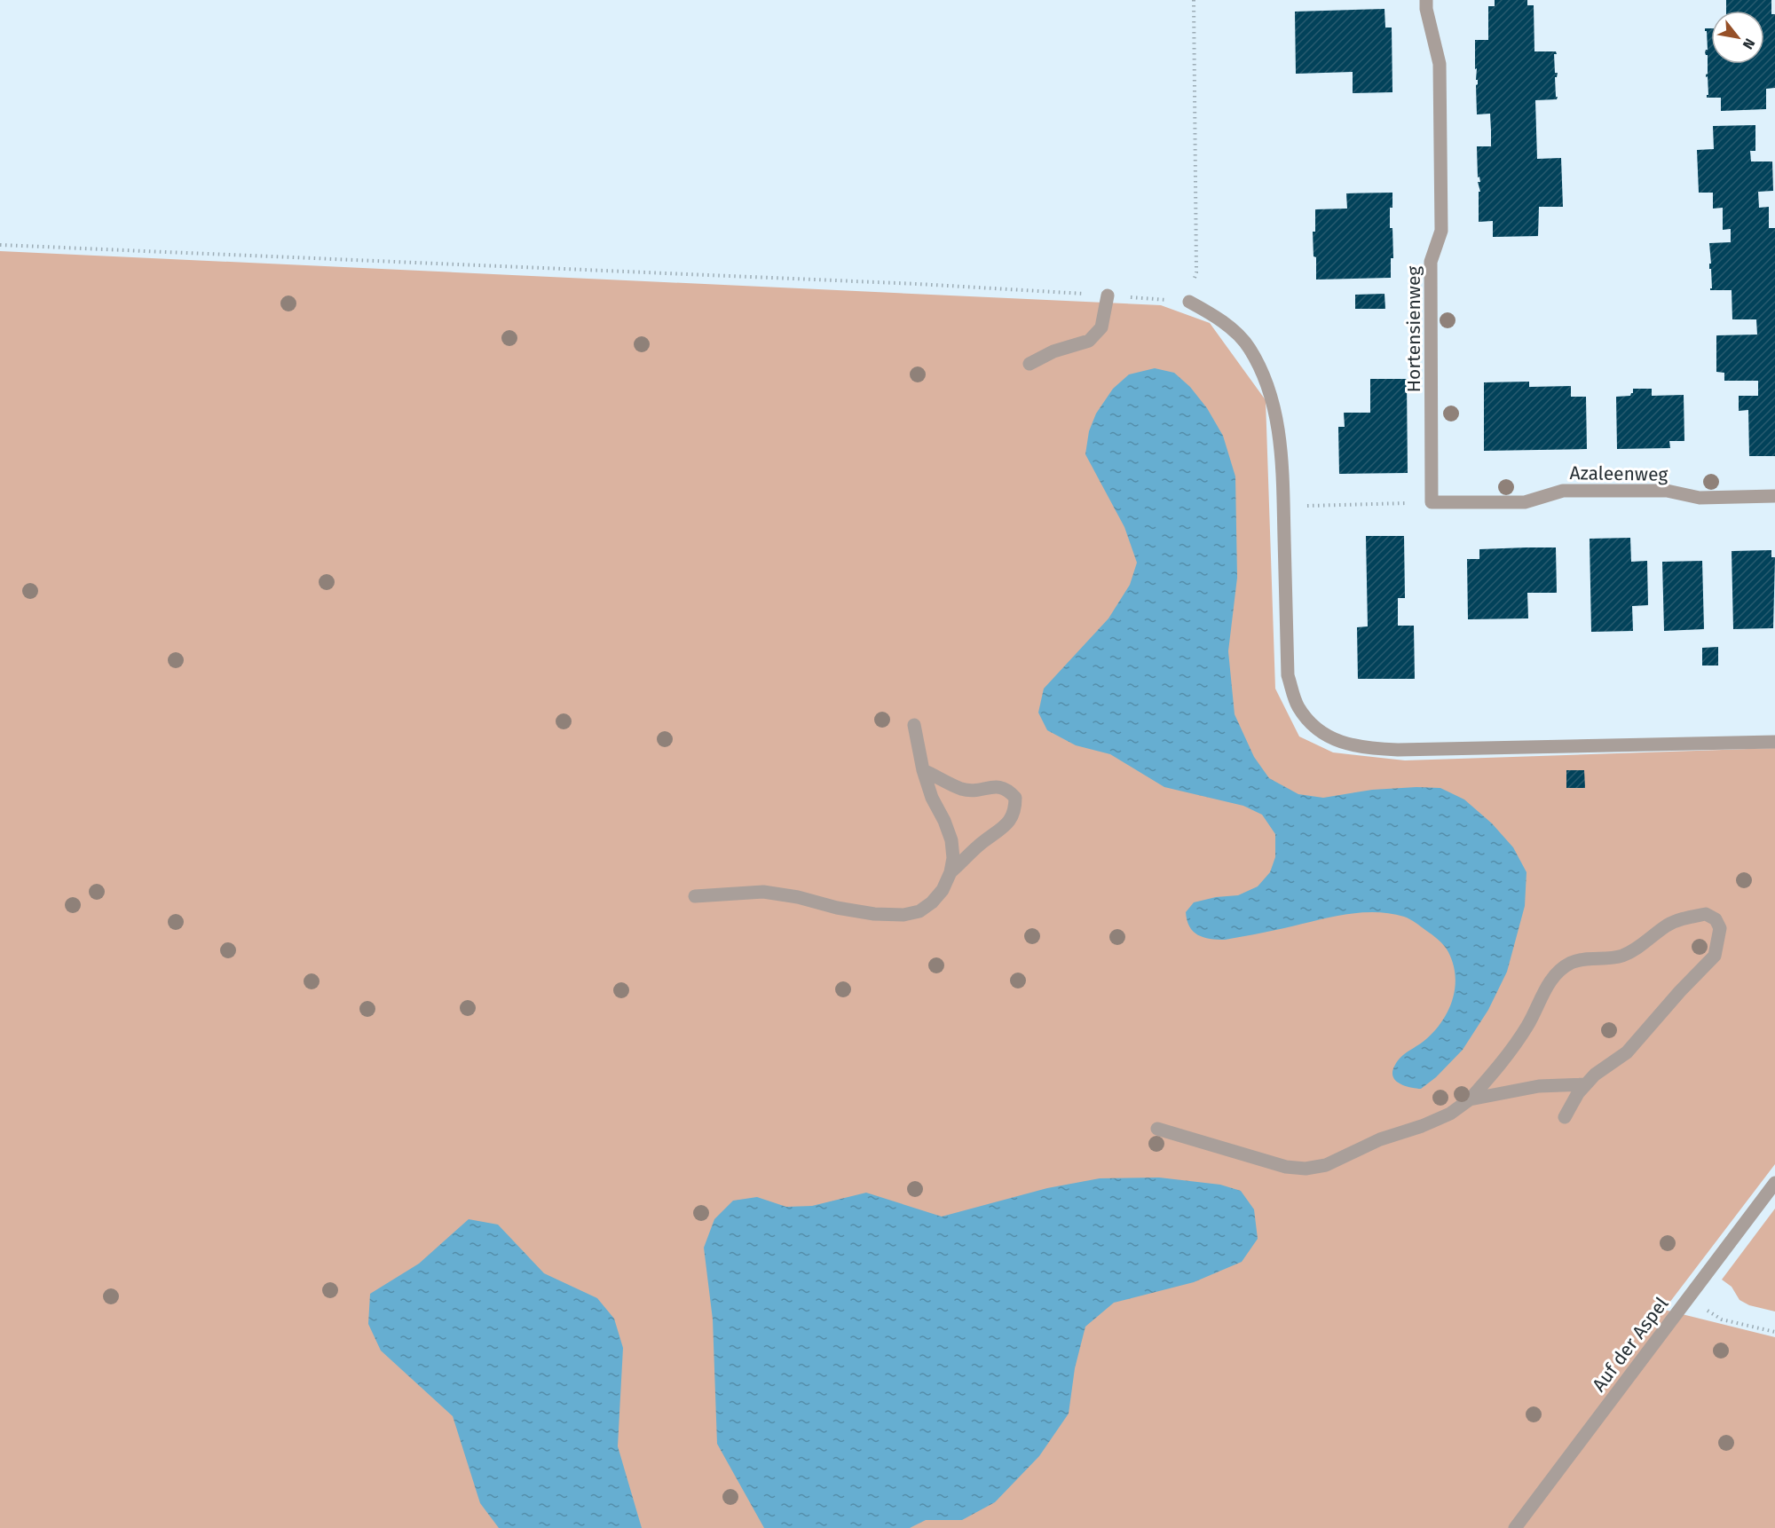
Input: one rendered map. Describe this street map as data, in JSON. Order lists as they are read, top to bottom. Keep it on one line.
{"streets":{"street":["Hortensienweg","Azaleenweg","Auf der Aspel"]},"crossings":[["Hortensienweg","Azaleenweg"]],"north":"bottom right"}
